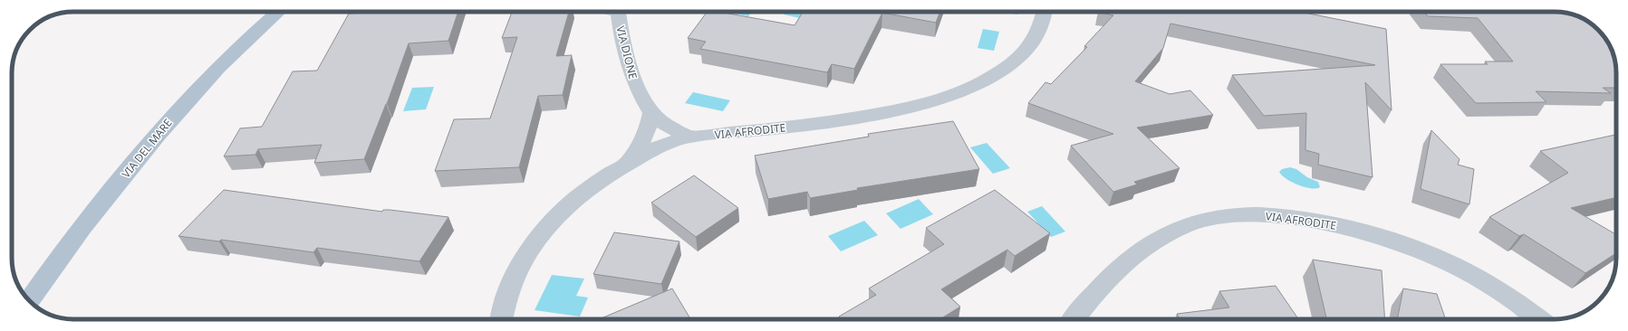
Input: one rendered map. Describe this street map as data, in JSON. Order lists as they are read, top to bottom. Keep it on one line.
{"streets":{"main road":["VIA DEL MARE"],"street":["VIA DIONE","VIA AFRODITE"]},"crossings":[["VIA DIONE","VIA AFRODITE"]]}
